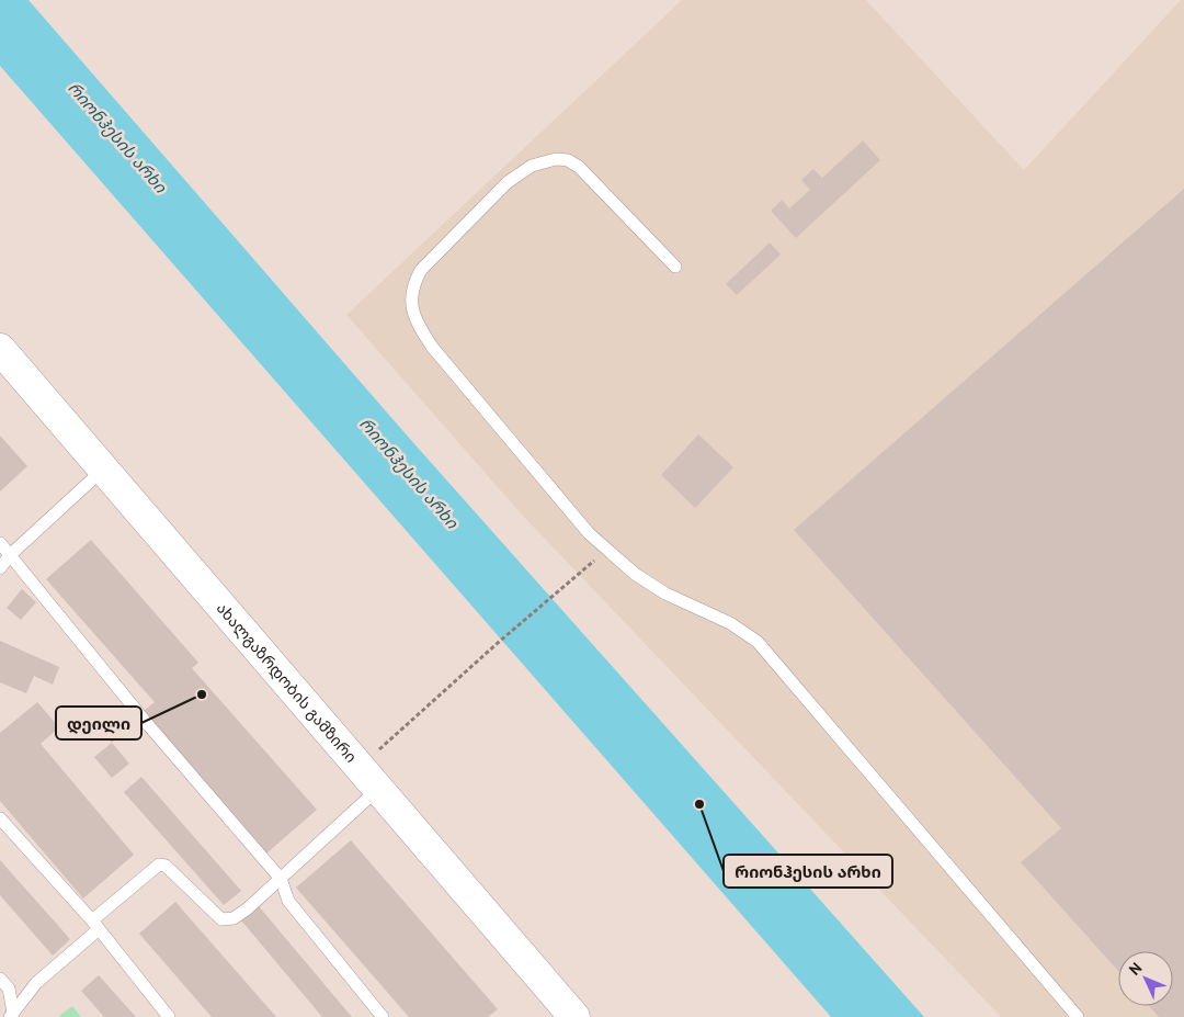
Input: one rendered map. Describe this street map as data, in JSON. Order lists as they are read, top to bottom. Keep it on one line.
{"streets":{"main road":["ახალგაზრდობის გამზირი"]},"water":["რიონჰესის არხი"],"places":["დეილი","რიონჰესის არხი"],"north":"top left"}
